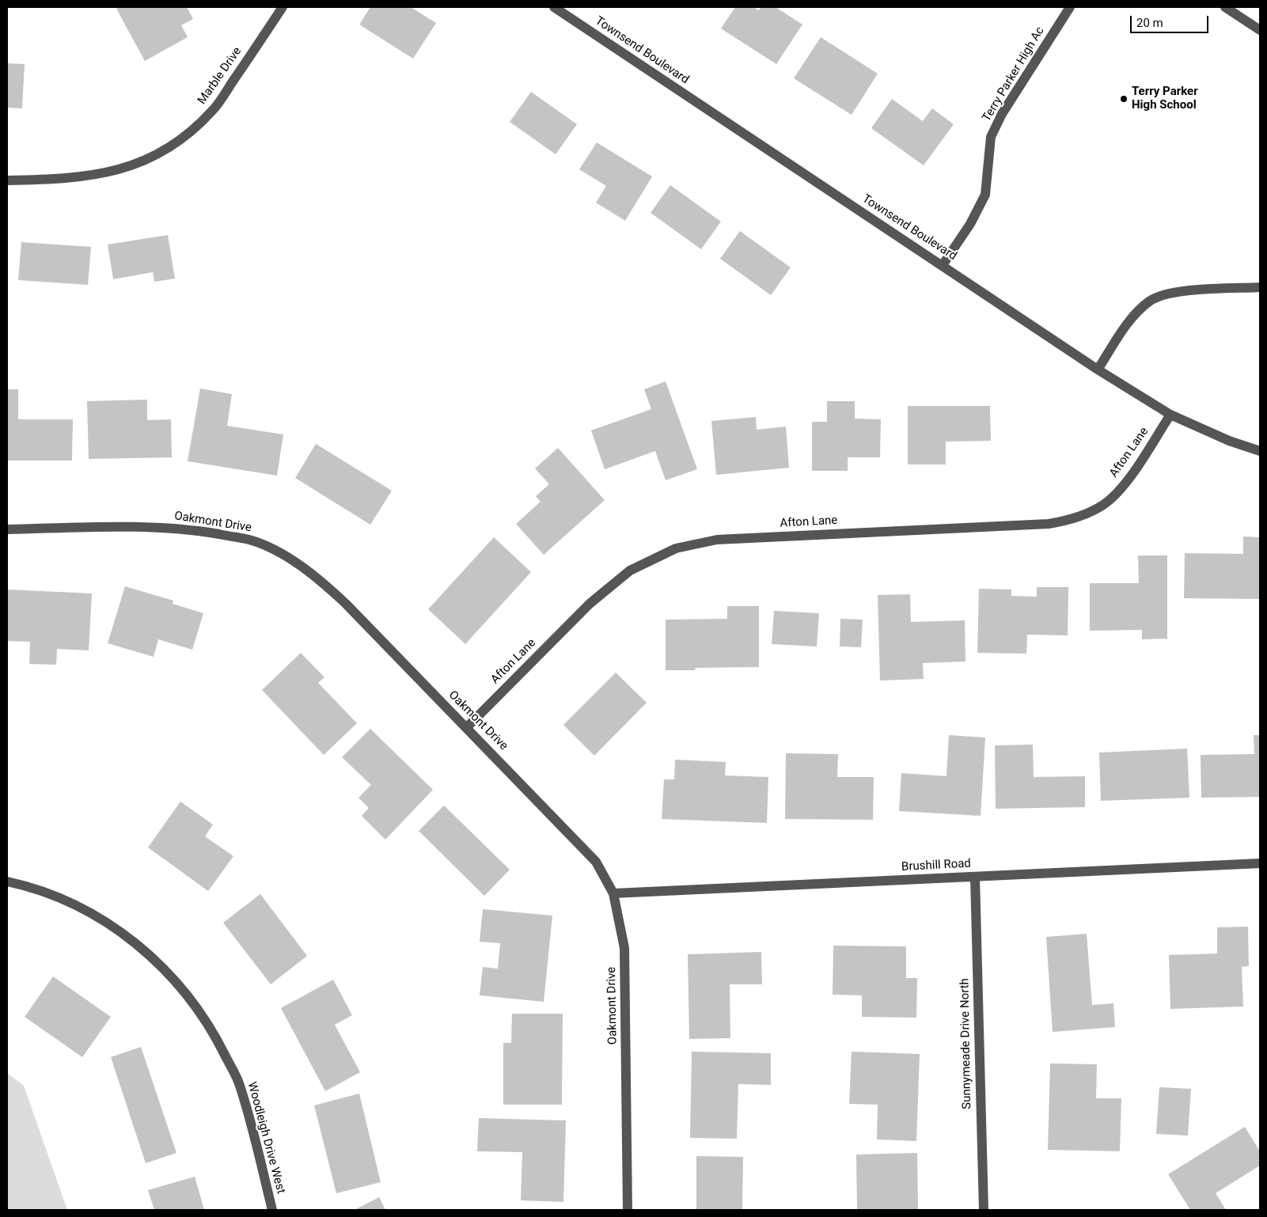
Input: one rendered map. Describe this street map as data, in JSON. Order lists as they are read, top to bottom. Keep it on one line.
{"streets":{"street":["Townsend Boulevard","Terry Parker High Ac","Marble Drive","Afton Lane","Oakmont Drive","Brushill Road","Sunnymeade Drive North","Woodleigh Drive West"]},"crossings":[["Townsend Boulevard","Terry Parker High Ac"],["Townsend Boulevard","Afton Lane"],["Afton Lane","Oakmont Drive"],["Oakmont Drive","Brushill Road"],["Brushill Road","Sunnymeade Drive North"]],"places":["Terry Parker High School"],"scale_bar":"20 m"}
